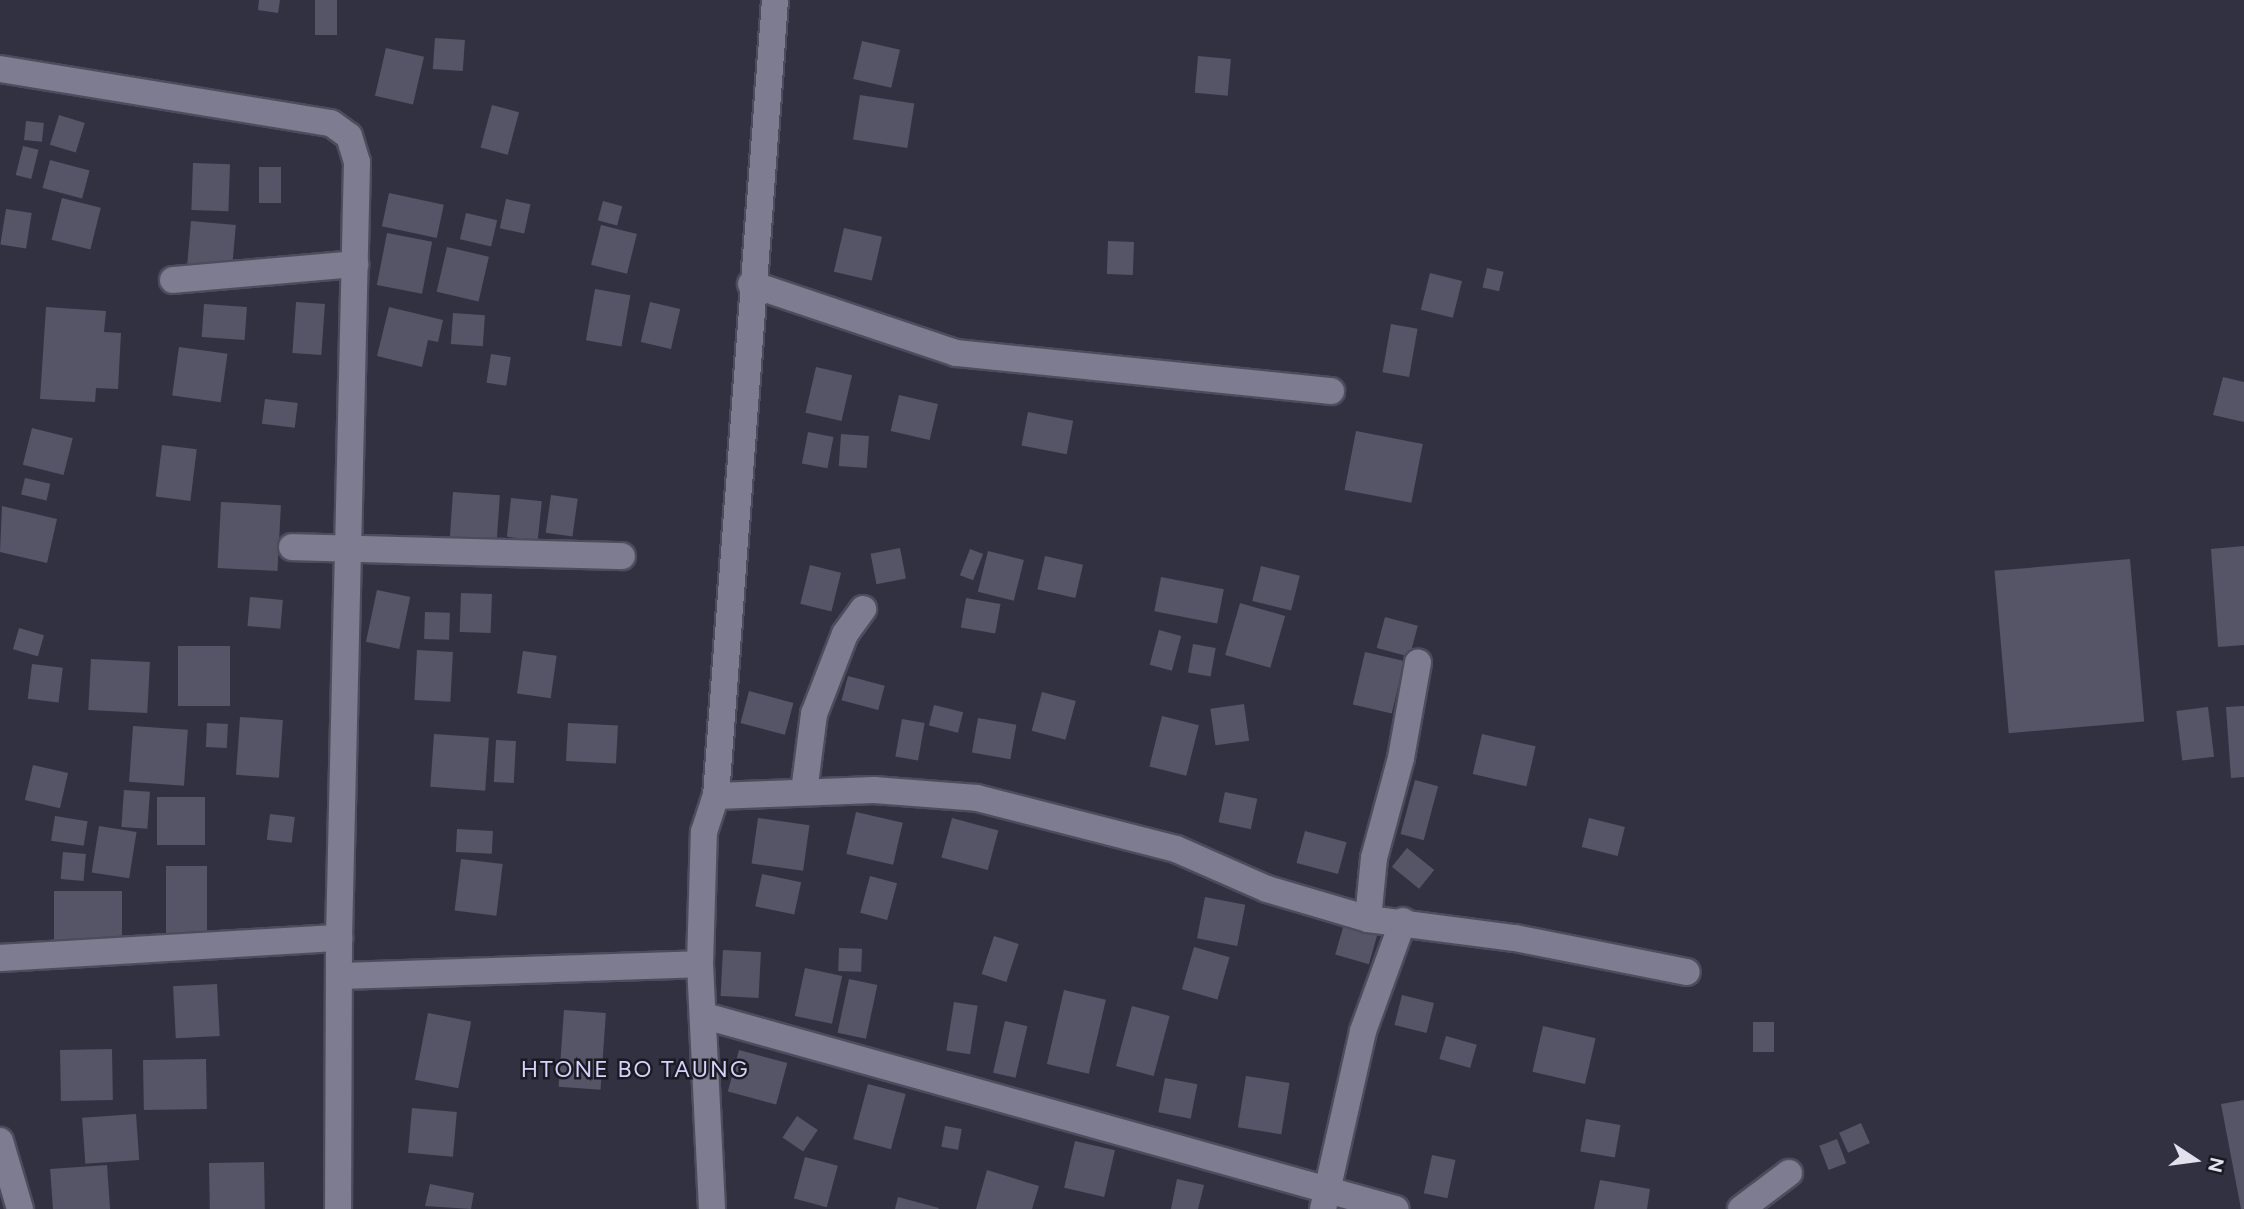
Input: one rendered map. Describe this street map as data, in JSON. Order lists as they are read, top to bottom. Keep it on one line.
{"districts":["HTONE BO TAUNG"],"north":"right"}
